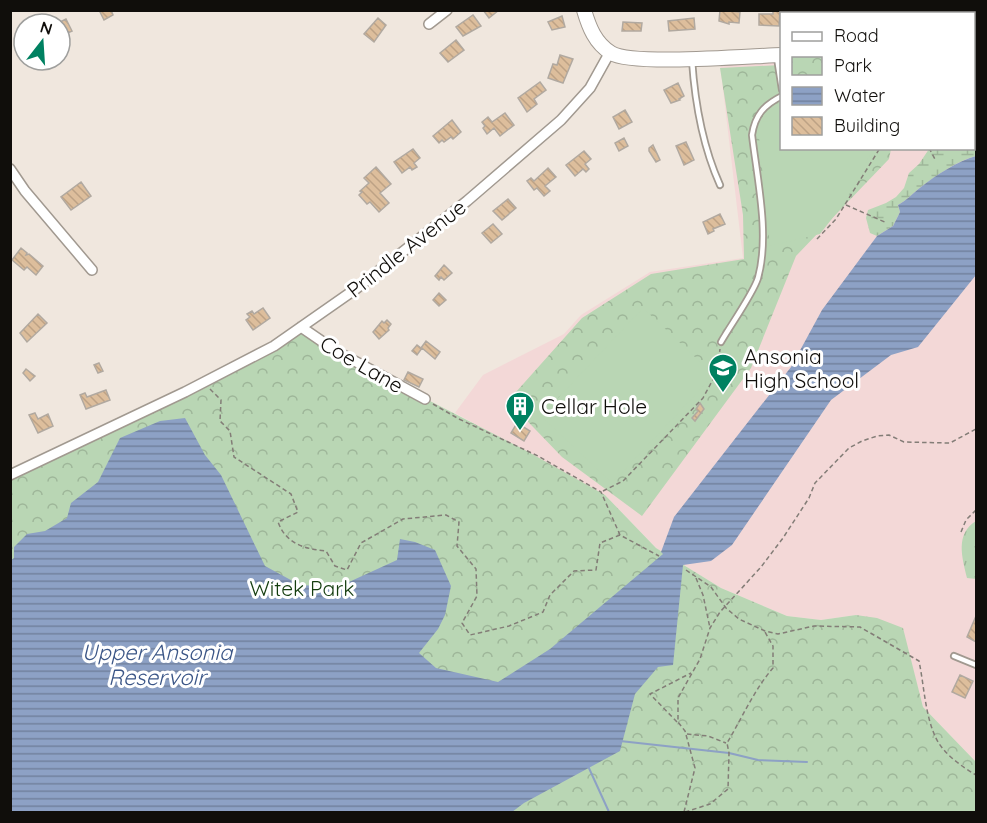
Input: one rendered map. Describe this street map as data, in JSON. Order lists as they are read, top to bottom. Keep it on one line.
{"streets":{"street":["Prindle Avenue","Coe Lane"]},"crossings":[["Prindle Avenue","Coe Lane"]],"water":["Upper Ansonia Reservoir"],"parks":["Witek Park"],"places":{"school or university":["Ansonia High School"],"building":["Cellar Hole"]},"legend":["Road","Park","Water","Building"],"north":"top"}
